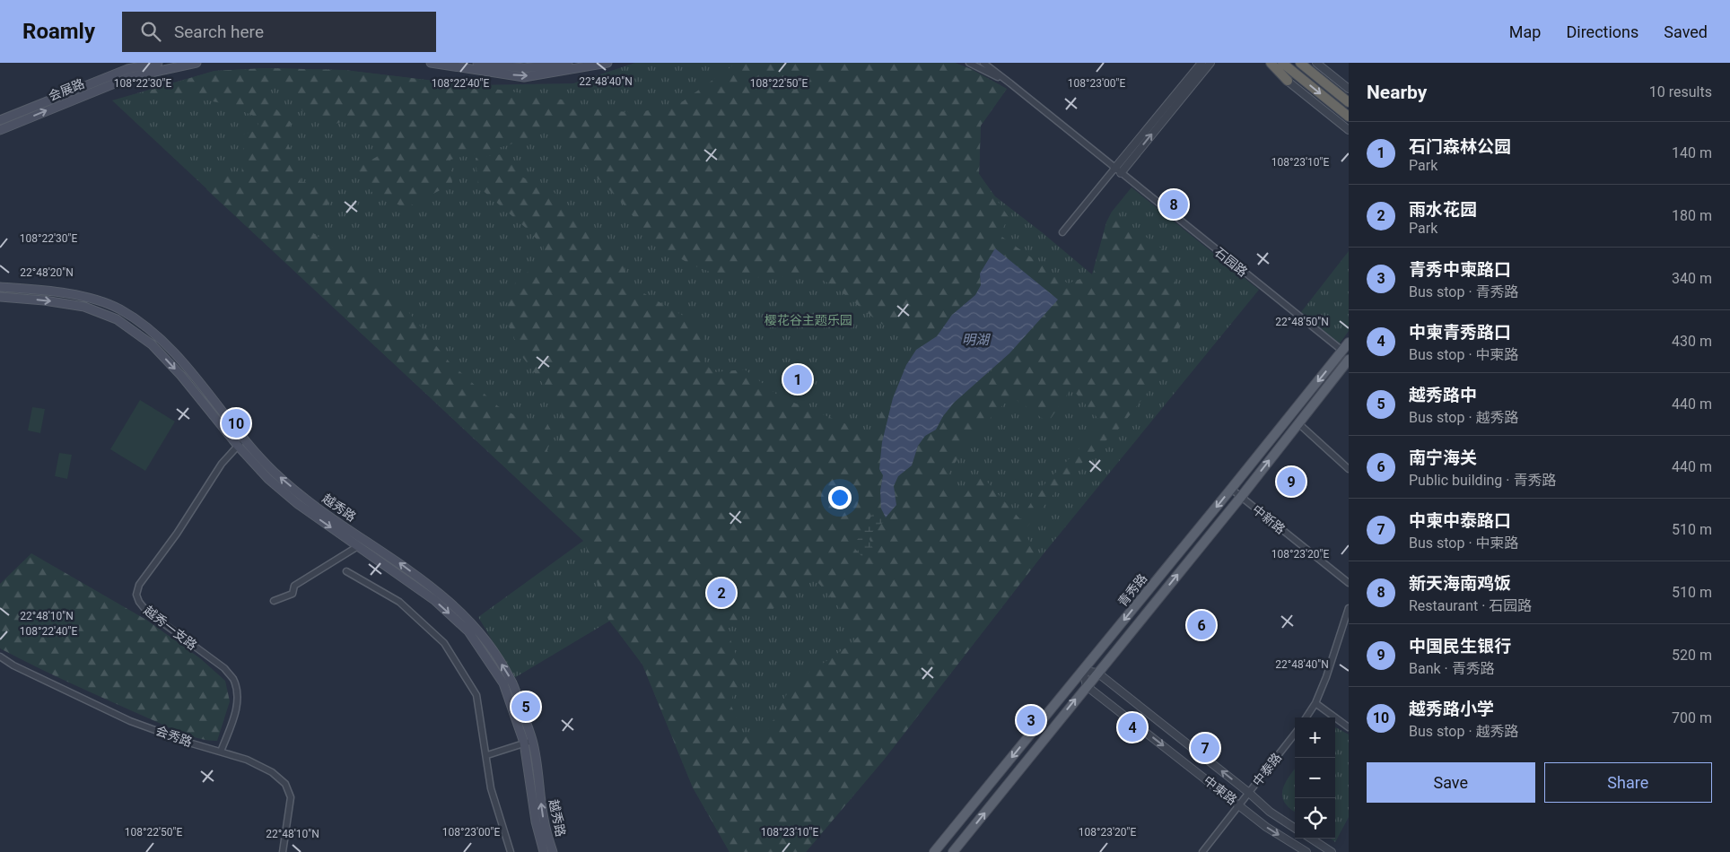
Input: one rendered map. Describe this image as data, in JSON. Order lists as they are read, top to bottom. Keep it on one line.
{"streets":{"main road":["会展路","越秀路","青秀路"],"street":["石园路","中新路","越秀一支路","会秀路","中泰路","中柬路"]},"crossings":[["石园路","青秀路"],["越秀路","越秀一支路"],["中新路","青秀路"],["青秀路","中柬路"],["越秀一支路","会秀路"],["中泰路","中柬路"]],"water":["明湖"],"parks":["樱花谷主题乐园"],"page":{"header":"Roamly","search":"Search here","nav":["Map","Directions","Saved"],"heading":["Nearby","10 results"],"list":[{"mark":"1","name":"石门森林公园","note":"Park","value":"140 m"},{"mark":"2","name":"雨水花园","note":"Park","value":"180 m"},{"mark":"3","name":"青秀中柬路口","note":"Bus stop · 青秀路","value":"340 m"},{"mark":"4","name":"中柬青秀路口","note":"Bus stop · 中柬路","value":"430 m"},{"mark":"5","name":"越秀路中","note":"Bus stop · 越秀路","value":"440 m"},{"mark":"6","name":"南宁海关","note":"Public building · 青秀路","value":"440 m"},{"mark":"7","name":"中柬中泰路口","note":"Bus stop · 中柬路","value":"510 m"},{"mark":"8","name":"新天海南鸡饭","note":"Restaurant · 石园路","value":"510 m"},{"mark":"9","name":"中国民生银行","note":"Bank · 青秀路","value":"520 m"},{"mark":"10","name":"越秀路小学","note":"Bus stop · 越秀路","value":"700 m"}],"pins":["8","1","10","9","2","6","5","3","4","7"],"map_buttons":["+","−"],"buttons":["Save","Share"]},"coordinates":["22°48'40\"N","108°22'30\"E","108°22'40\"E","108°22'50\"E","108°23'00\"E","108°23'10\"E","22°48'20\"N","22°48'50\"N","108°23'20\"E","22°48'10\"N"]}
